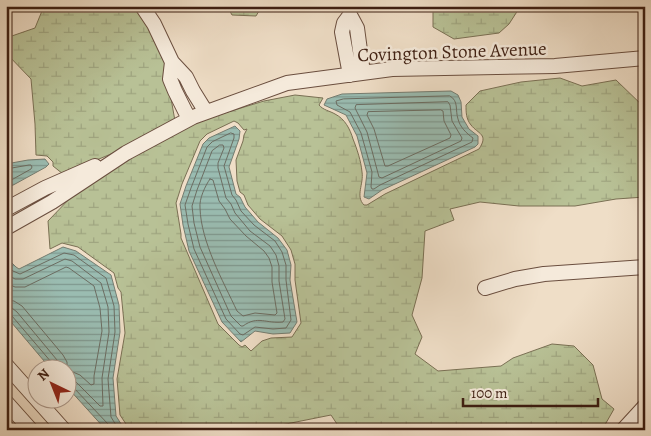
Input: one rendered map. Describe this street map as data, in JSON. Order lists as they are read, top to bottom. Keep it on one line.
{"streets":{"street":["Covington Stone Avenue"]},"scale_bar":"100 m","north":"top left"}
